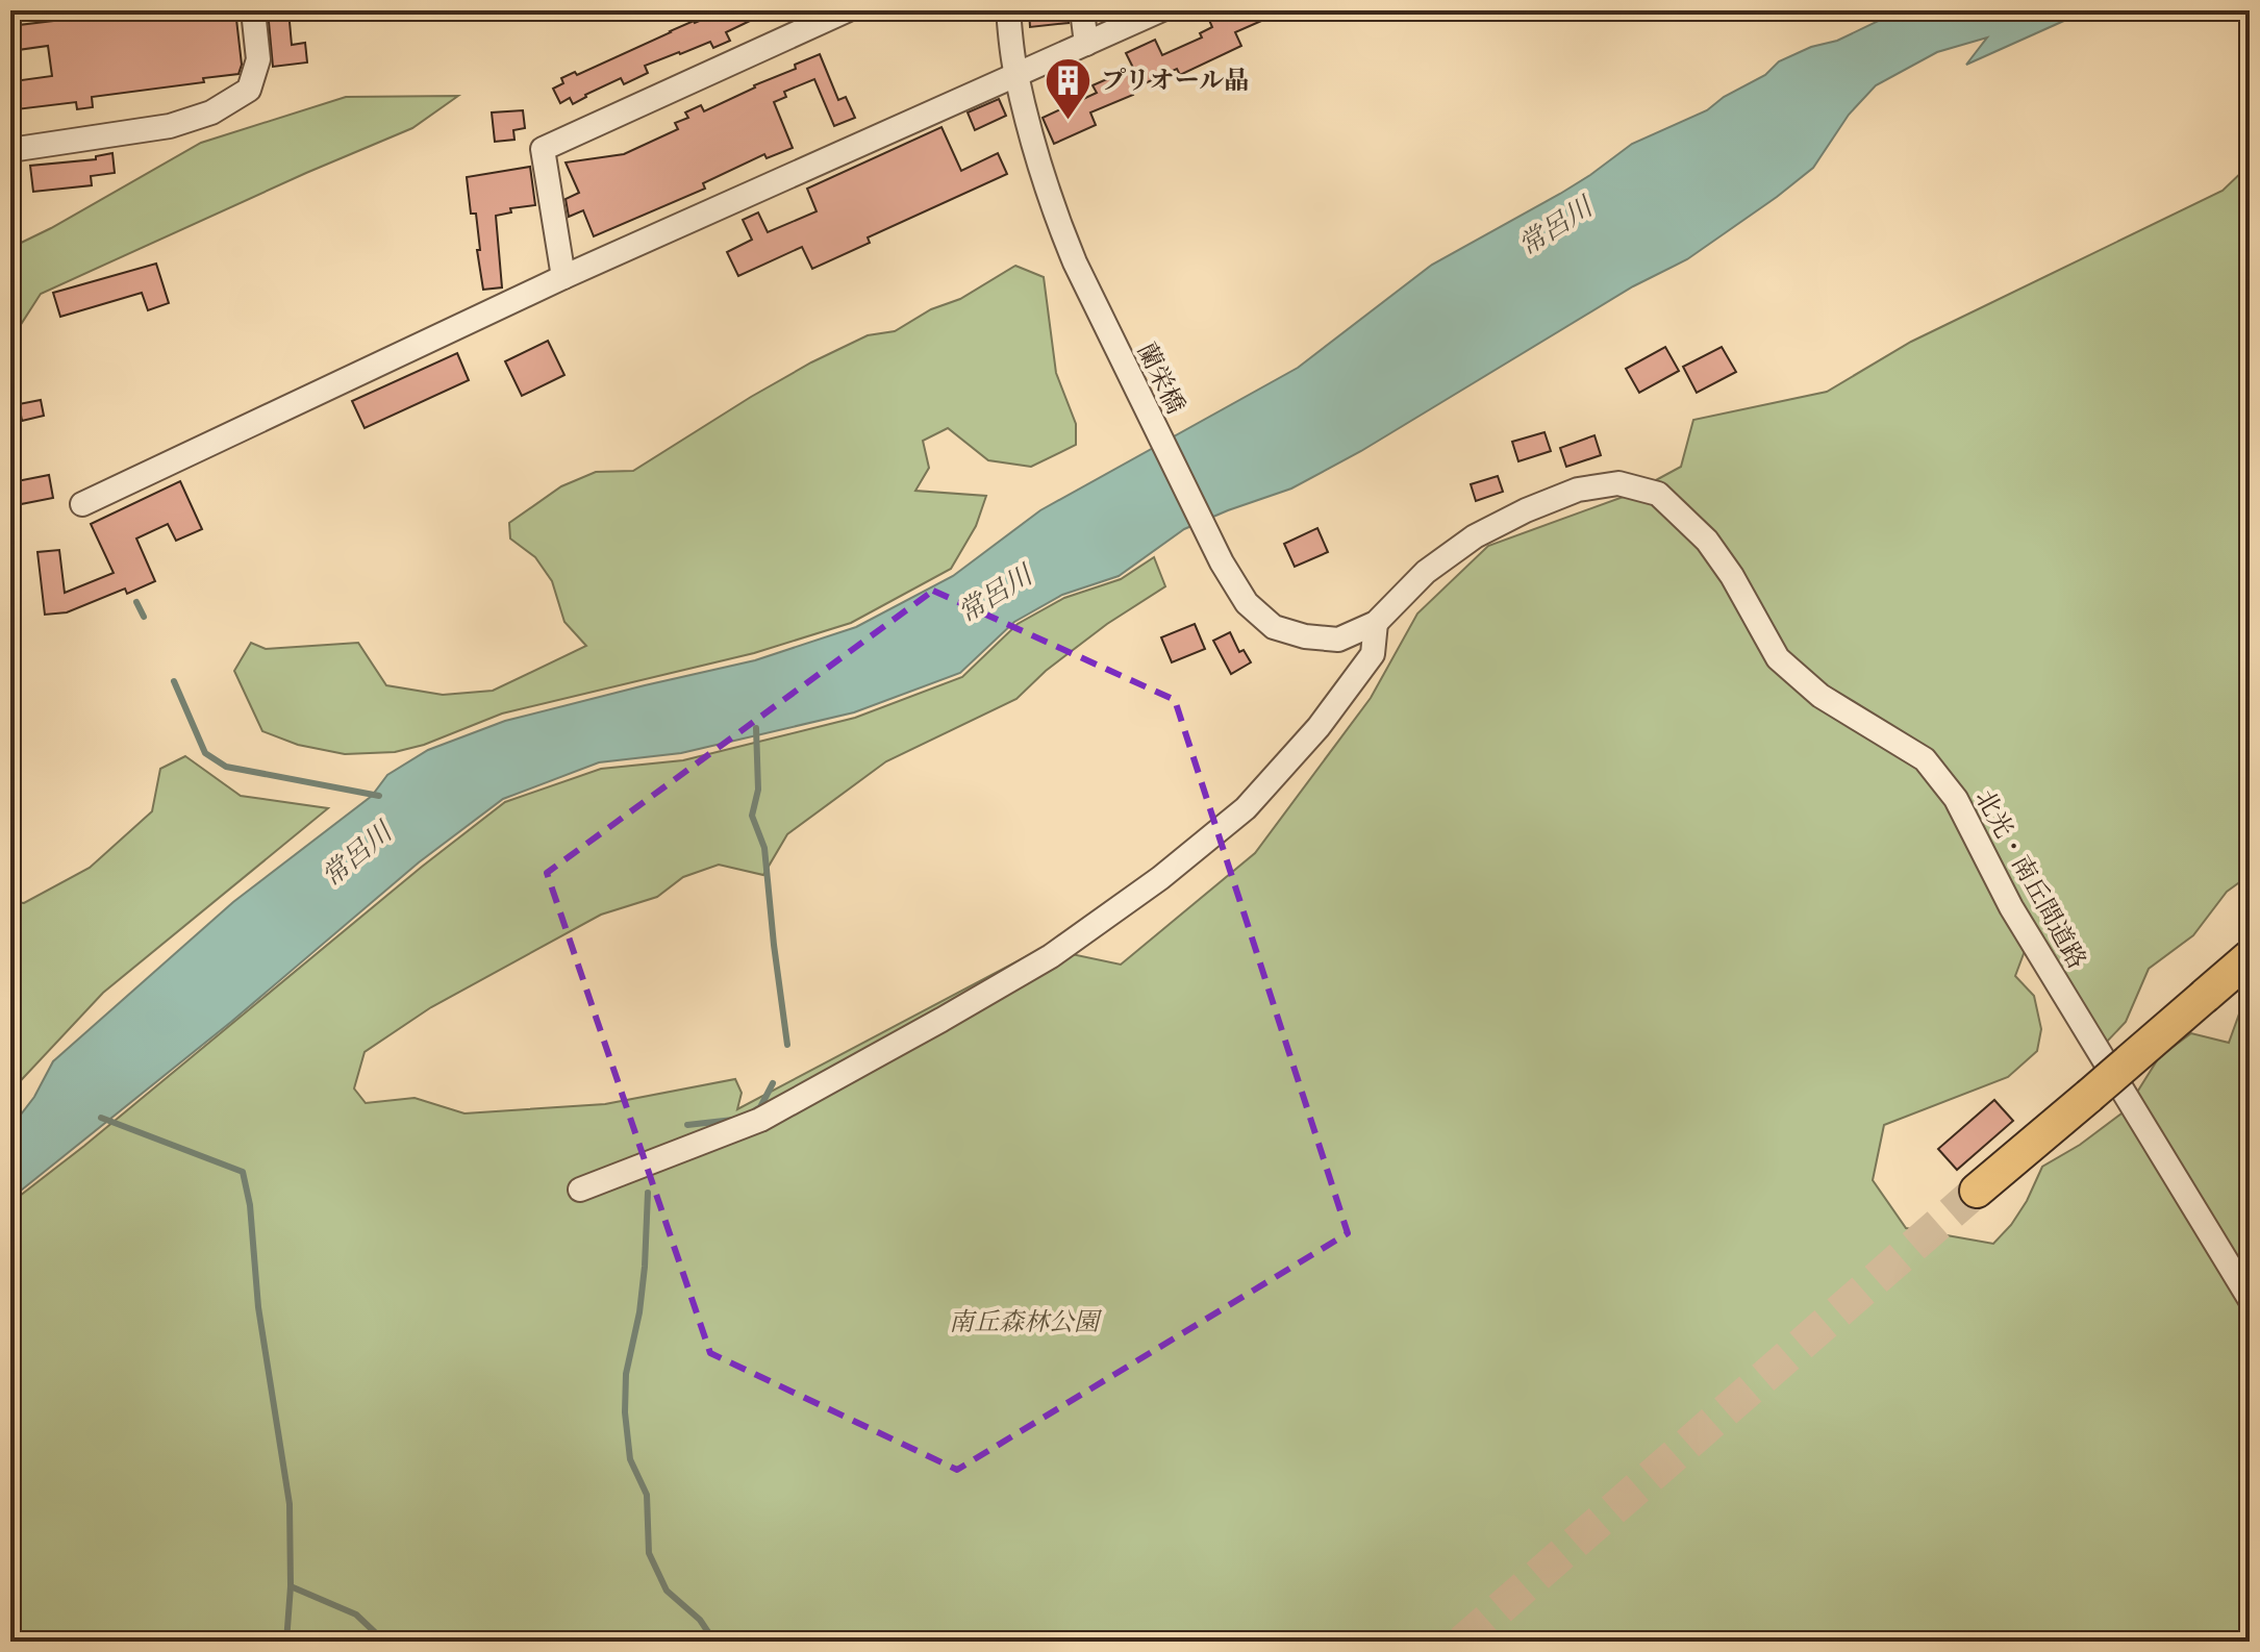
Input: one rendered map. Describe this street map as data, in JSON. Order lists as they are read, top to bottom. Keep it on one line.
{"streets":{"street":["蘭栄橋","北光・南丘間道路"]},"crossings":[["蘭栄橋","北光・南丘間道路"]],"water":["常呂川"],"parks":["南丘森林公園"],"places":{"building":["プリオール晶"]}}
